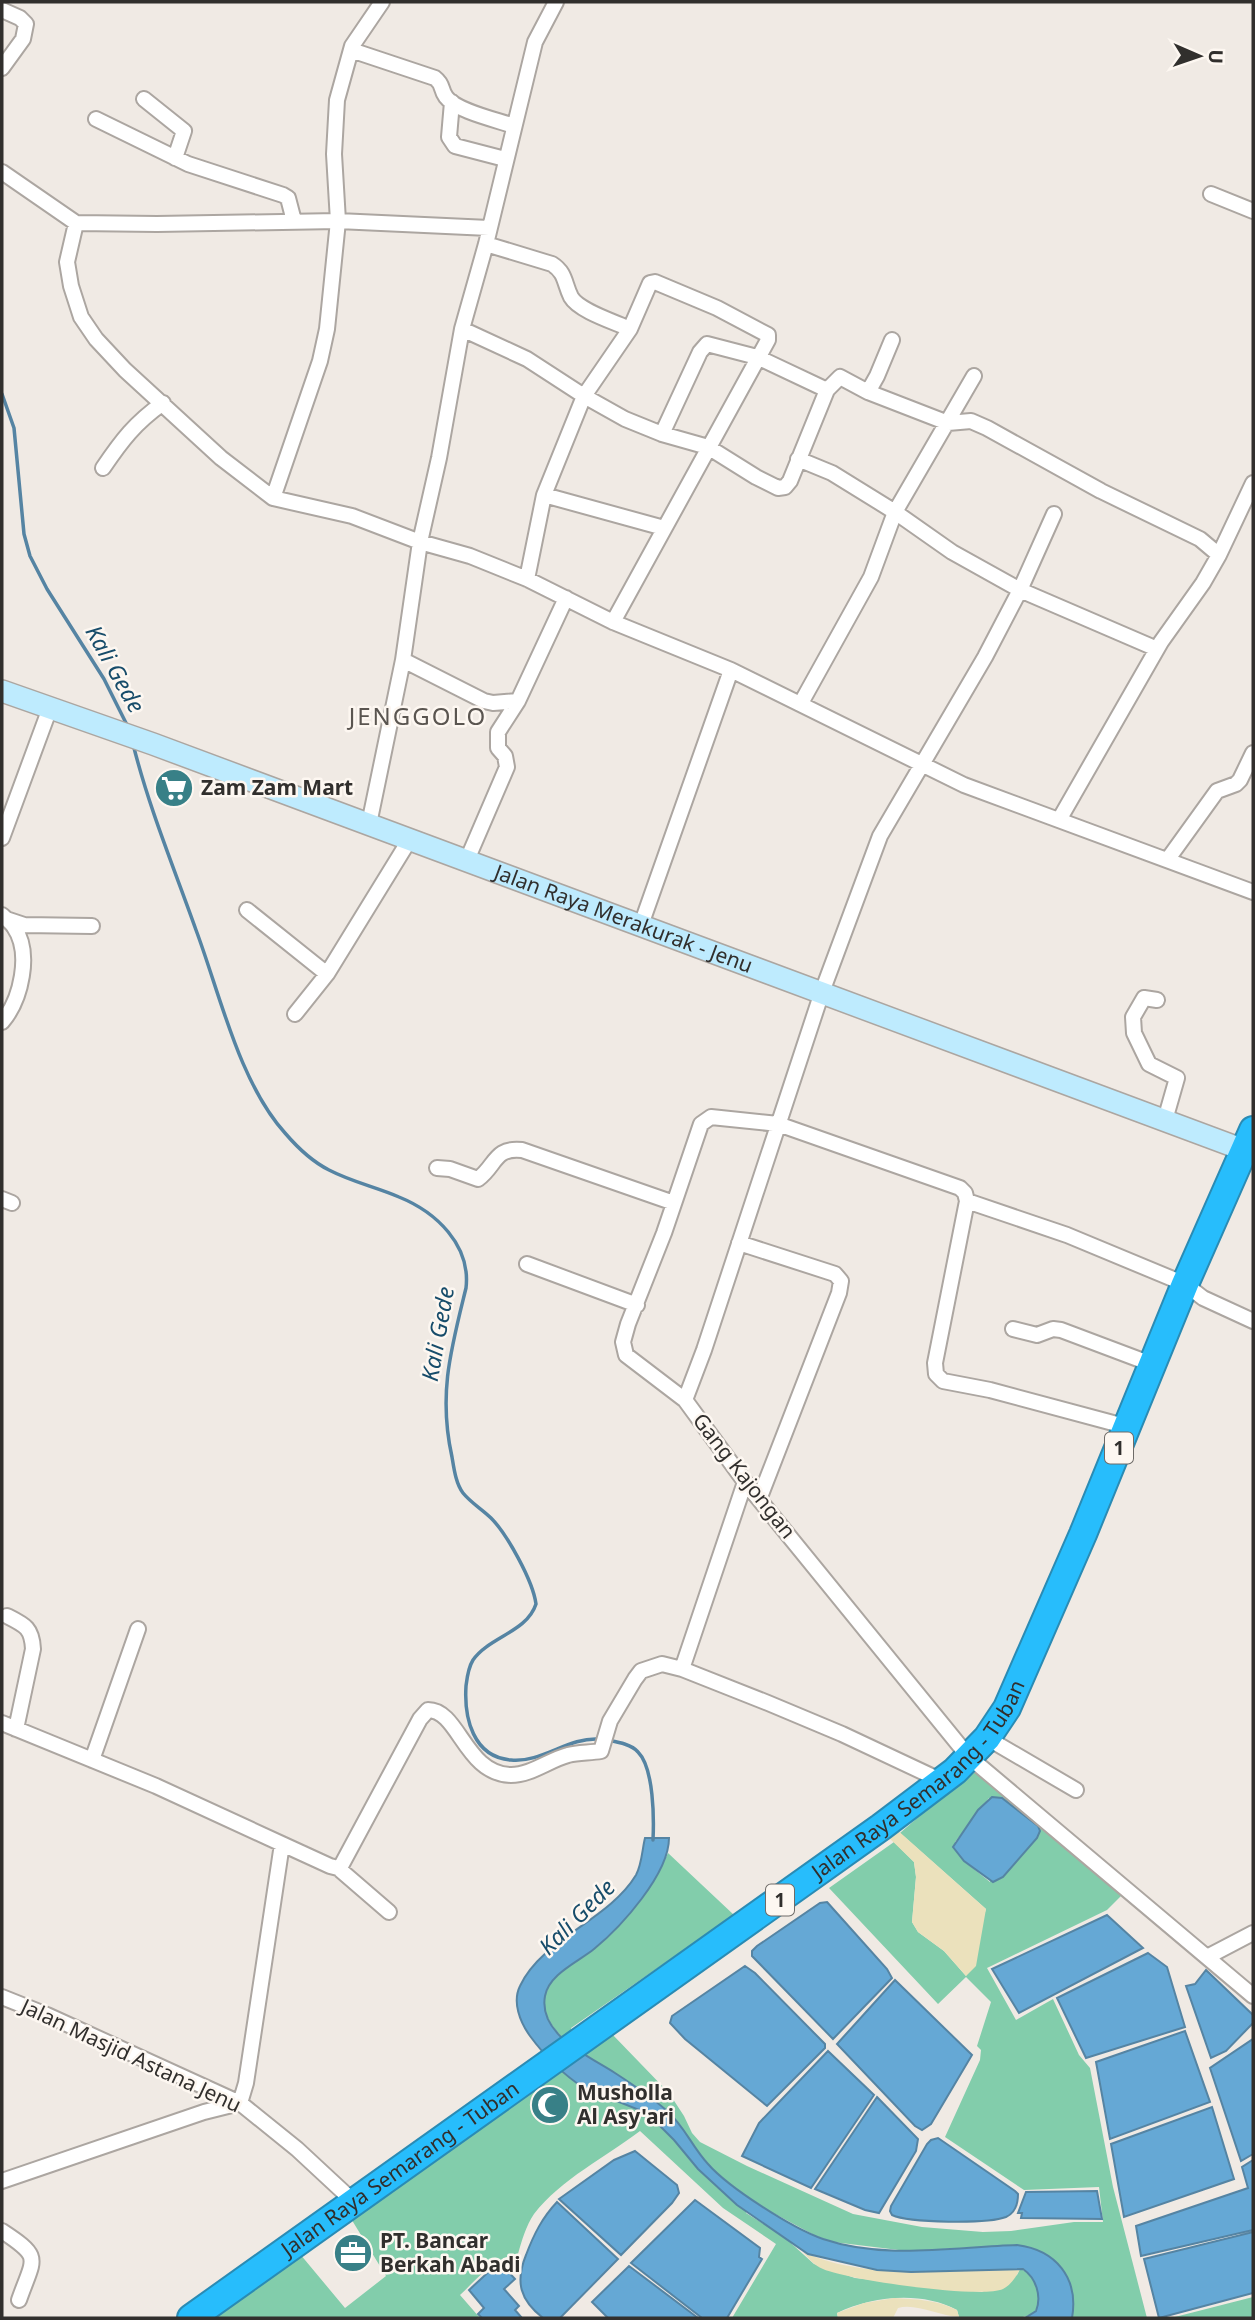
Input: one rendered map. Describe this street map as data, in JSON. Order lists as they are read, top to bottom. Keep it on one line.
{"streets":{"highway":["1","Jalan Raya Semarang - Tuban"],"main road":["Jalan Raya Merakurak - Jenu"],"street":["Gang Kajongan","Jalan Masjid Astana Jenu"]},"crossings":[["Jalan Raya Merakurak - Jenu","Gang Kajongan"],["Jalan Raya Merakurak - Jenu","Jalan Raya Semarang - Tuban"],["Gang Kajongan","Jalan Raya Semarang - Tuban"],["Jalan Raya Semarang - Tuban","Jalan Masjid Astana Jenu"]],"districts":["JENGGOLO"],"water":["Kali Gede"],"places":{"supermarket":["Zam Zam Mart"],"mosque":["Musholla Al Asy'ari"],"office":["PT. Bancar Berkah Abadi"]},"north":"right"}
